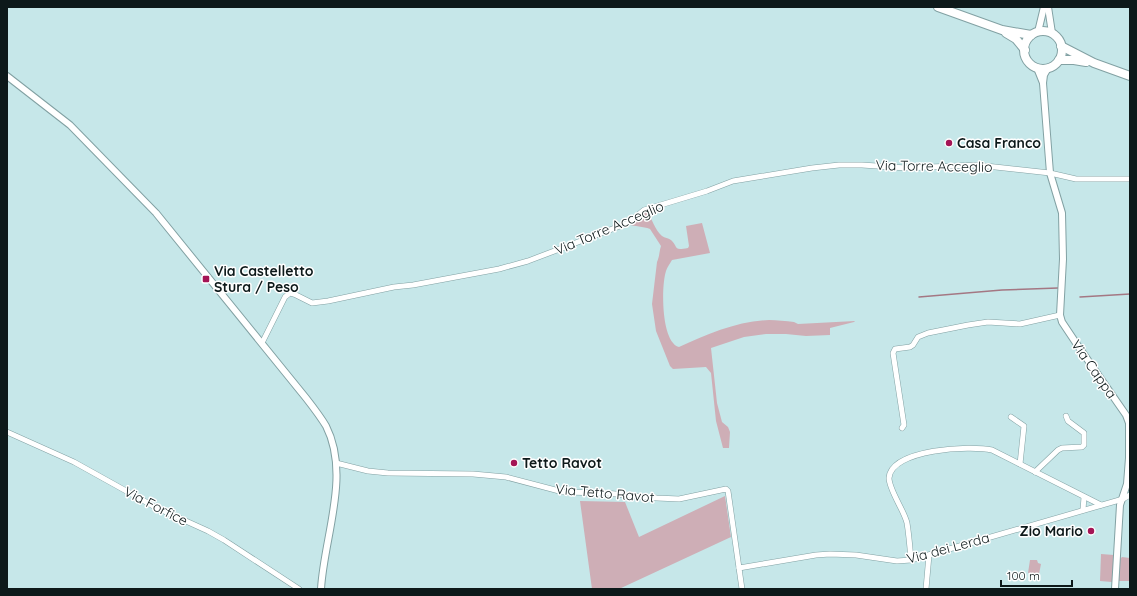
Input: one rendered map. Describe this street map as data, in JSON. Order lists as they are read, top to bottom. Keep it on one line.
{"streets":{"street":["Via Torre Acceglio","Via Cappa","Via Tetto Ravot","Via Forfice","Via dei Lerda"]},"crossings":[["Via Torre Acceglio","Via Cappa"],["Via Cappa","Via dei Lerda"],["Via Tetto Ravot","Via dei Lerda"]],"places":{"other":["Casa Franco","Tetto Ravot","Zio Mario"],"transit":["Via Castelletto Stura / Peso"]},"scale_bar":"100 m"}
